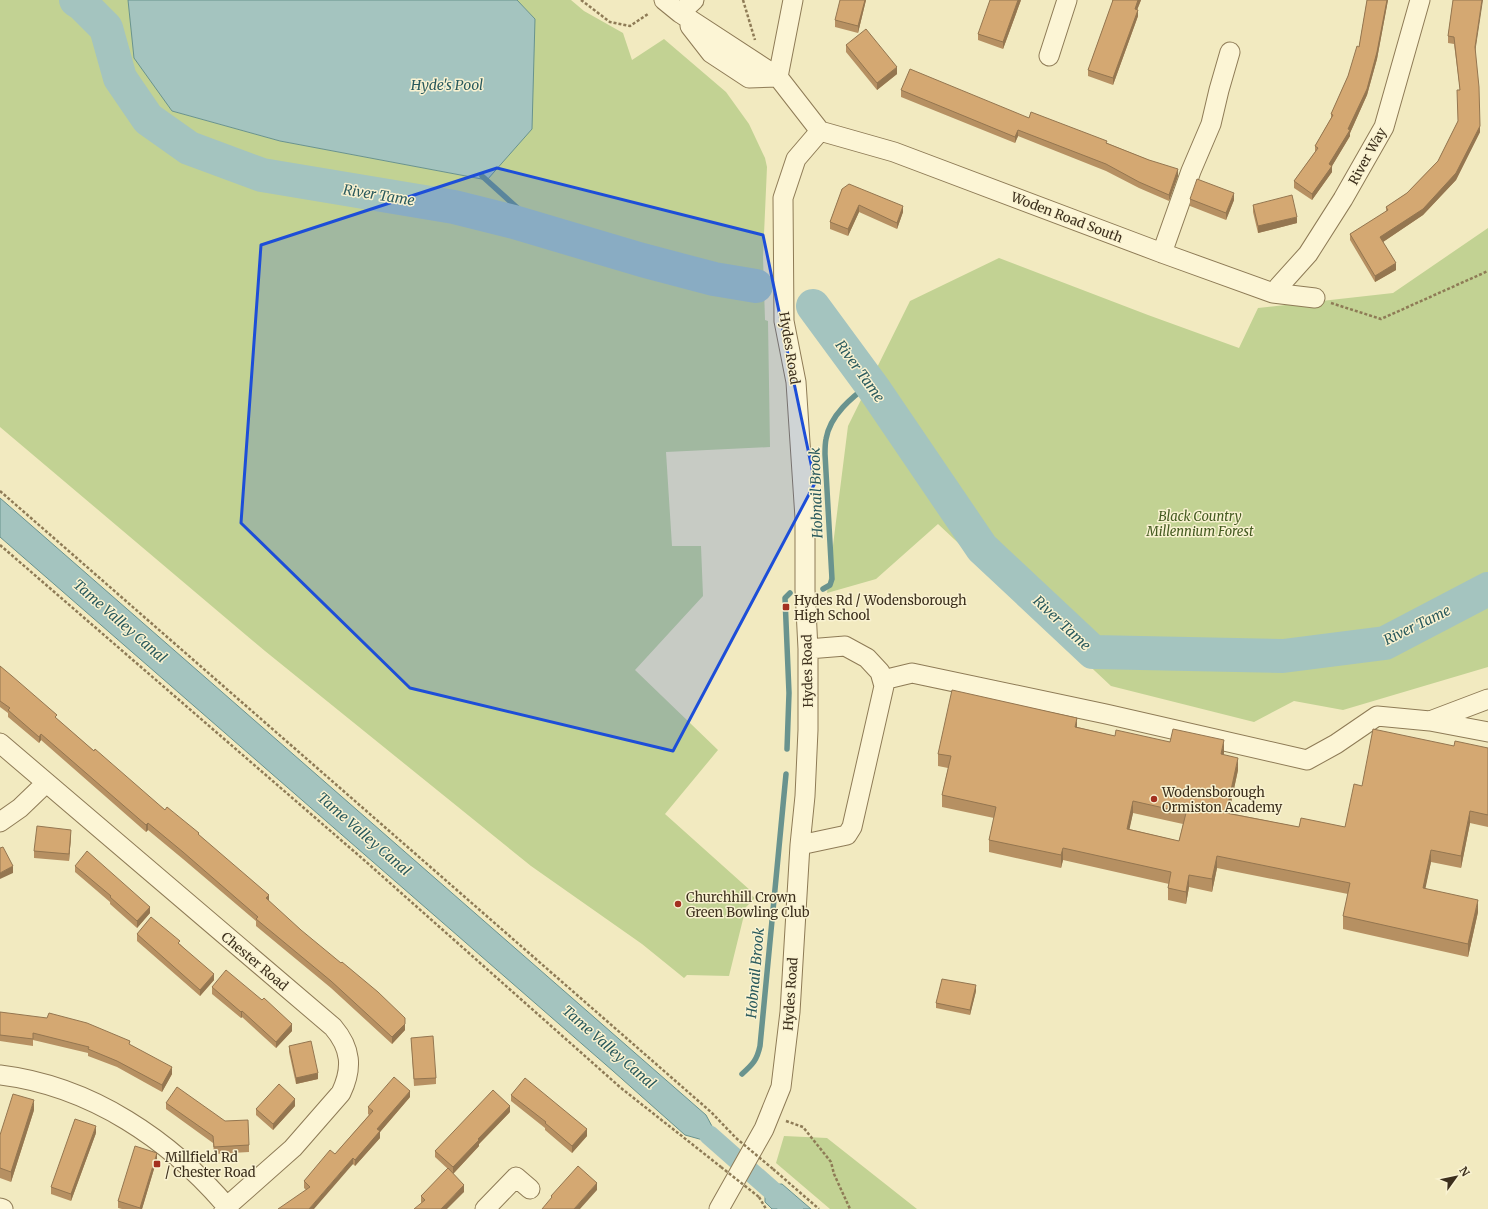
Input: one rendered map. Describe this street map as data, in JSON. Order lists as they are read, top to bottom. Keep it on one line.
{"streets":{"street":["River Way","Woden Road South","Hydes Road","Chester Road"]},"crossings":[["River Way","Woden Road South"],["Woden Road South","Hydes Road"]],"water":["Hyde's Pool","River Tame","Hobnail Brook","Tame Valley Canal"],"parks":["Black Country Millennium Forest"],"places":{"transit":["Hydes Rd / Wodensborough High School","Millfield Rd / Chester Road"],"other":["Wodensborough Ormiston Academy","Churchhill Crown Green Bowling Club"]},"north":"top right"}
